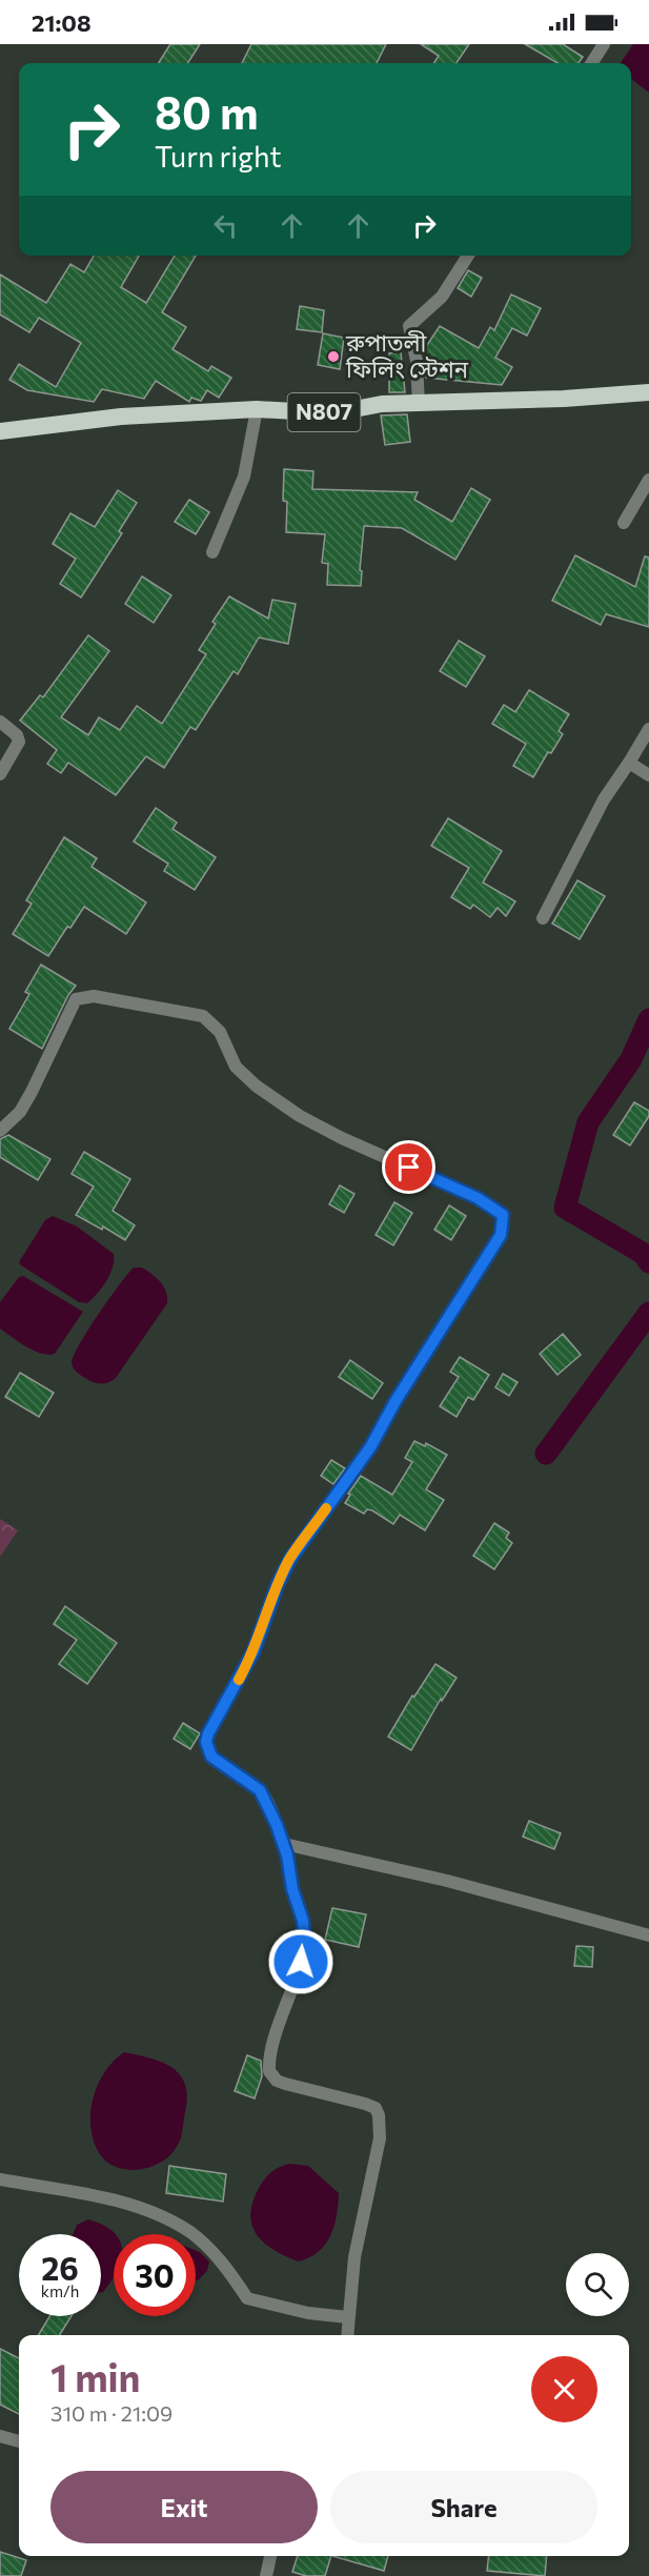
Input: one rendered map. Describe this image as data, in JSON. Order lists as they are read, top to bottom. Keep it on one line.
{"streets":{"highway":["N807"]},"places":["রুপাতলী ফিলিং স্টেশন"],"page":{"status":"21:08","turn":["80 m","Turn right"],"speed":"26 km/h","limit":"30","heading":["1 min","310 m · 21:09"],"buttons":["Exit","Share"]}}
